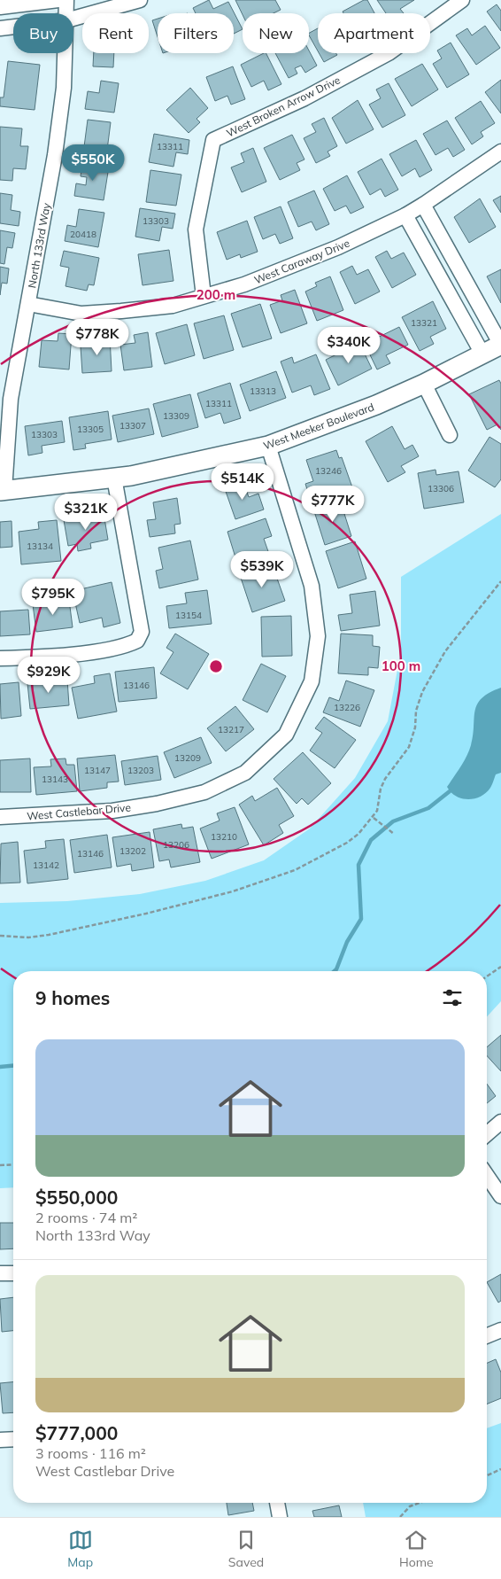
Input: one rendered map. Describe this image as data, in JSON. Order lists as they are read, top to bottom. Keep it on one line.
{"streets":{"street":["West Broken Arrow Drive","North 133rd Way","West Caraway Drive","West Meeker Boulevard","West Castlebar Drive"]},"crossings":[["West Broken Arrow Drive","West Caraway Drive"],["North 133rd Way","West Caraway Drive"],["North 133rd Way","West Meeker Boulevard"],["West Meeker Boulevard","West Castlebar Drive"]],"house_numbers":["13311","13303","20418","13321","13313","13311","13309","13307","13305","13303","13246","13306","13134","13154","13146","13226","13217","13209","13147","13203","13143","13210","13206","13202","13146","13142"],"page":{"chip":["Buy","Rent","Filters","New","Apartment"],"price":["$550K","$778K","$340K","$514K","$777K","$321K","$539K","$795K","$929K"],"heading":"9 homes","list":[{"name":"$550,000","note":"2 rooms · 74 m² · North 133rd Way"},{"name":"$777,000","note":"3 rooms · 116 m² · West Castlebar Drive"}],"tabs":["Map","Saved","Home"]},"rings":["200 m","100 m"]}
